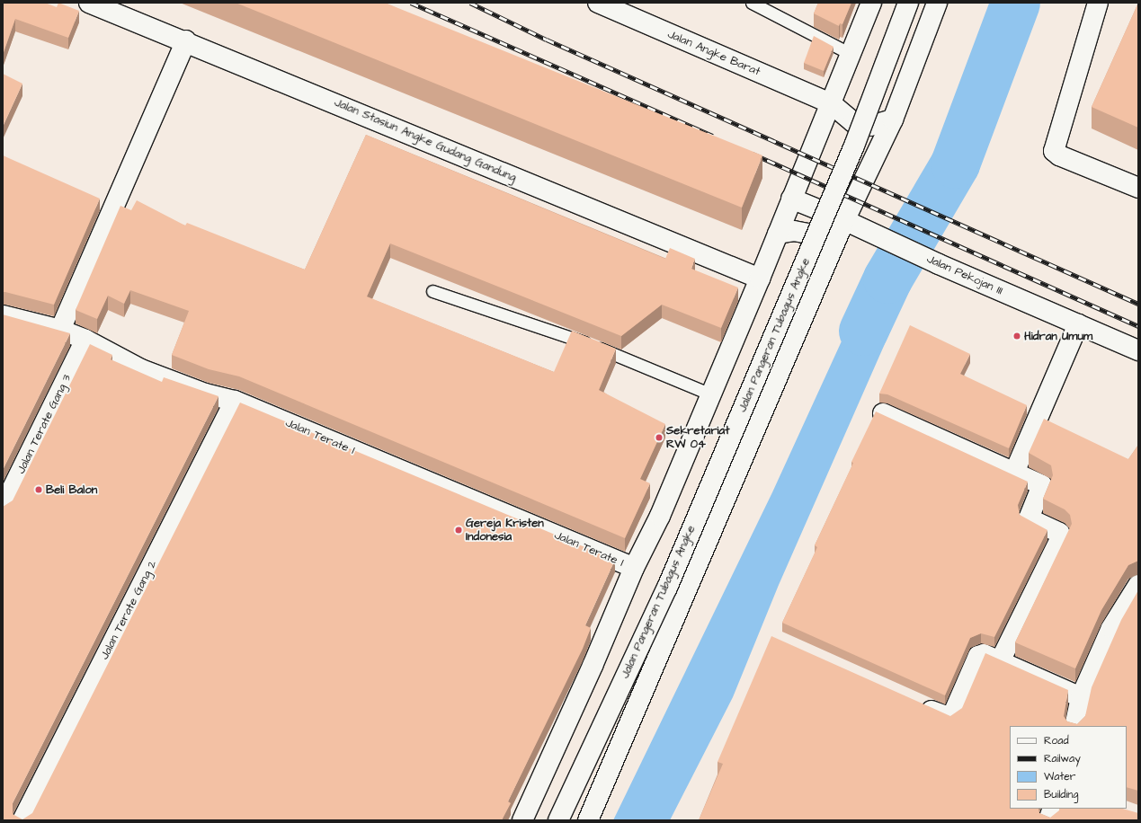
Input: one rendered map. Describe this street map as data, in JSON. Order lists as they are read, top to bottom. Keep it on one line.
{"streets":{"street":["Jalan Angke Barat","Jalan Stasiun Angke Gudang Gandung","Jalan Pekojan III","Jalan Pangeran Tubagus Angke","Jalan Terate Gang 3","Jalan Terate I","Jalan Terate Gang 2"]},"crossings":[["Jalan Angke Barat","Jalan Pangeran Tubagus Angke"],["Jalan Pekojan III","Jalan Pangeran Tubagus Angke"],["Jalan Terate Gang 3","Jalan Terate I"],["Jalan Terate I","Jalan Terate Gang 2"]],"places":["Hidran Umum","Sekretariat RW 04","Beli Balon","Gereja Kristen Indonesia"],"legend":["Road","Railway","Water","Building"]}
